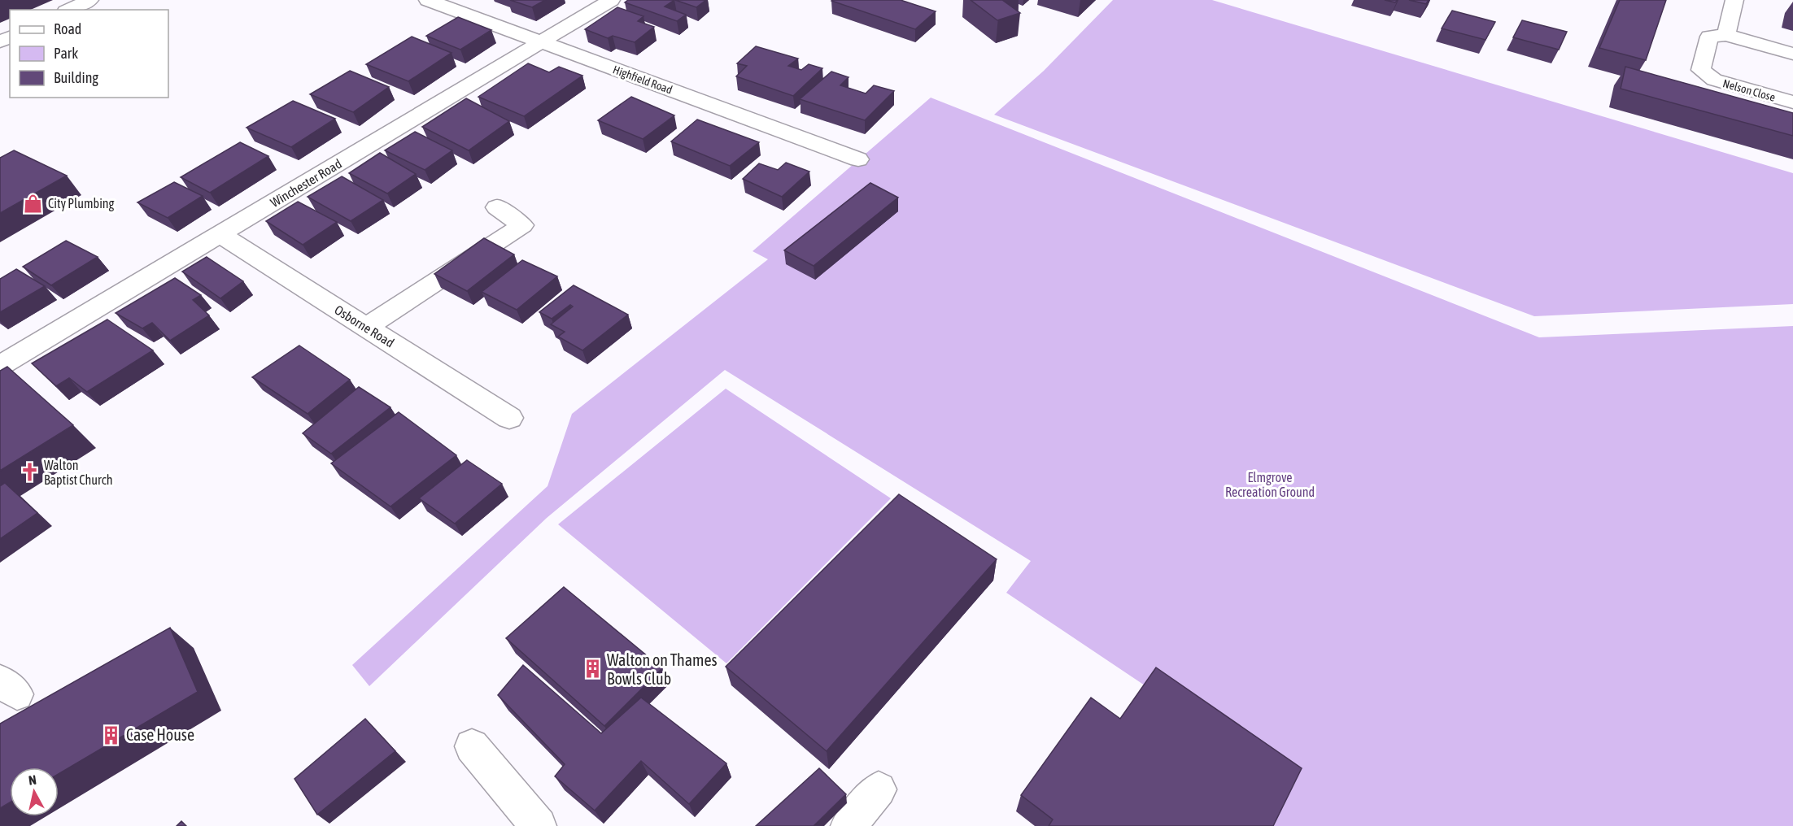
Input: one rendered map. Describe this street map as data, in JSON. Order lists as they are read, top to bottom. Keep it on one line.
{"streets":{"street":["Highfield Road","Nelson Close","Winchester Road","Osborne Road"]},"crossings":[["Highfield Road","Winchester Road"],["Winchester Road","Osborne Road"]],"parks":["Elmgrove Recreation Ground"],"places":{"shop":["City Plumbing"],"church":["Walton Baptist Church"],"building":["Walton on Thames Bowls Club","Case House"]},"legend":["Road","Park","Building"],"north":"top"}
